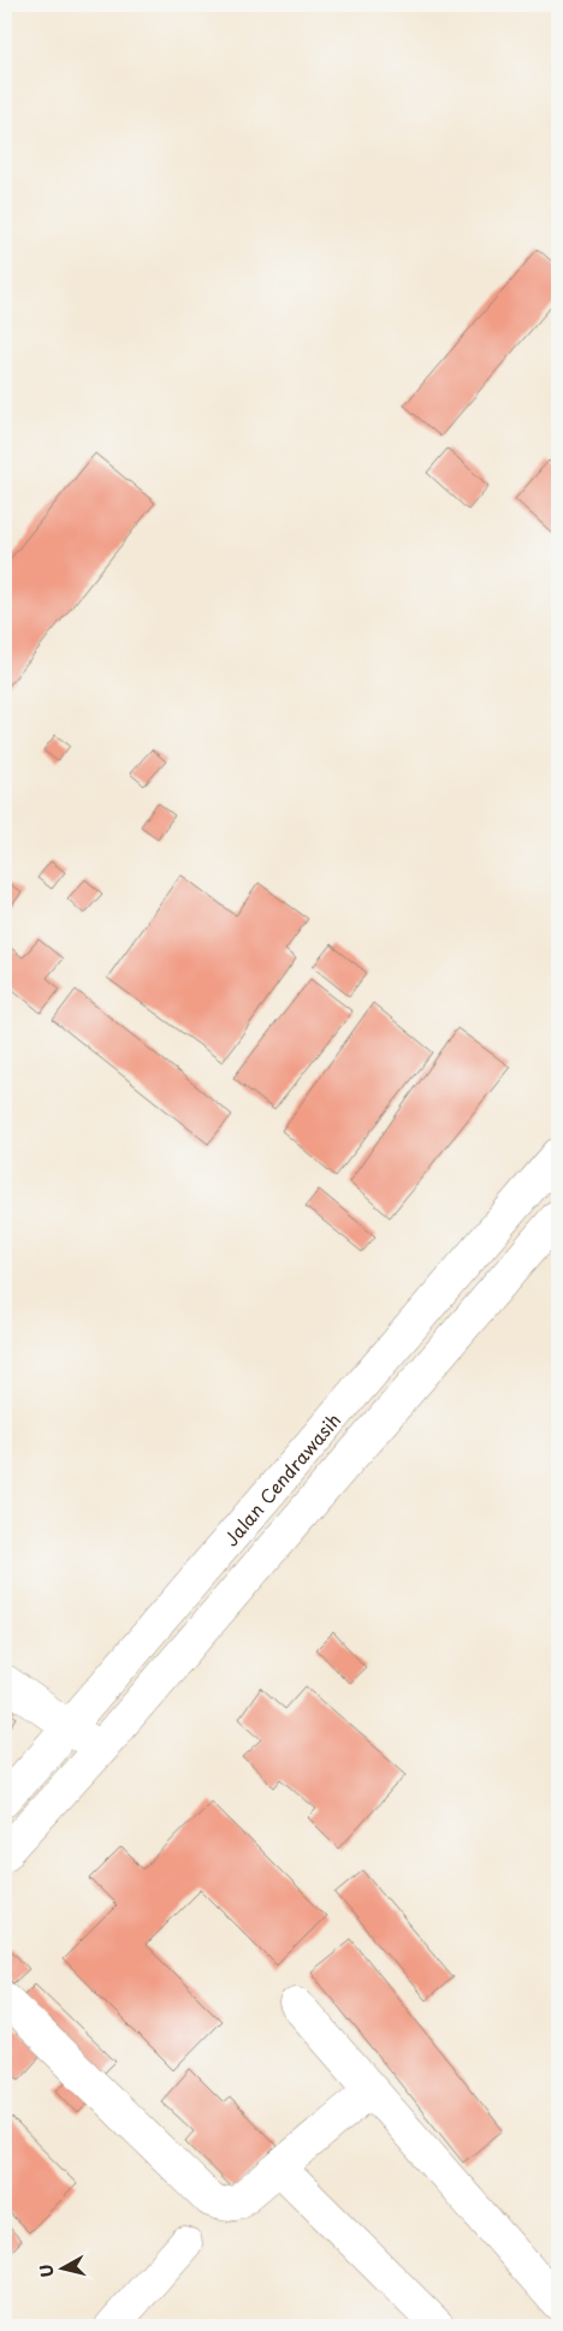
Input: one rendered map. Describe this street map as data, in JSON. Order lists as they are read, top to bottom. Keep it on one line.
{"streets":{"main road":["Jalan Cendrawasih"]},"north":"left"}
